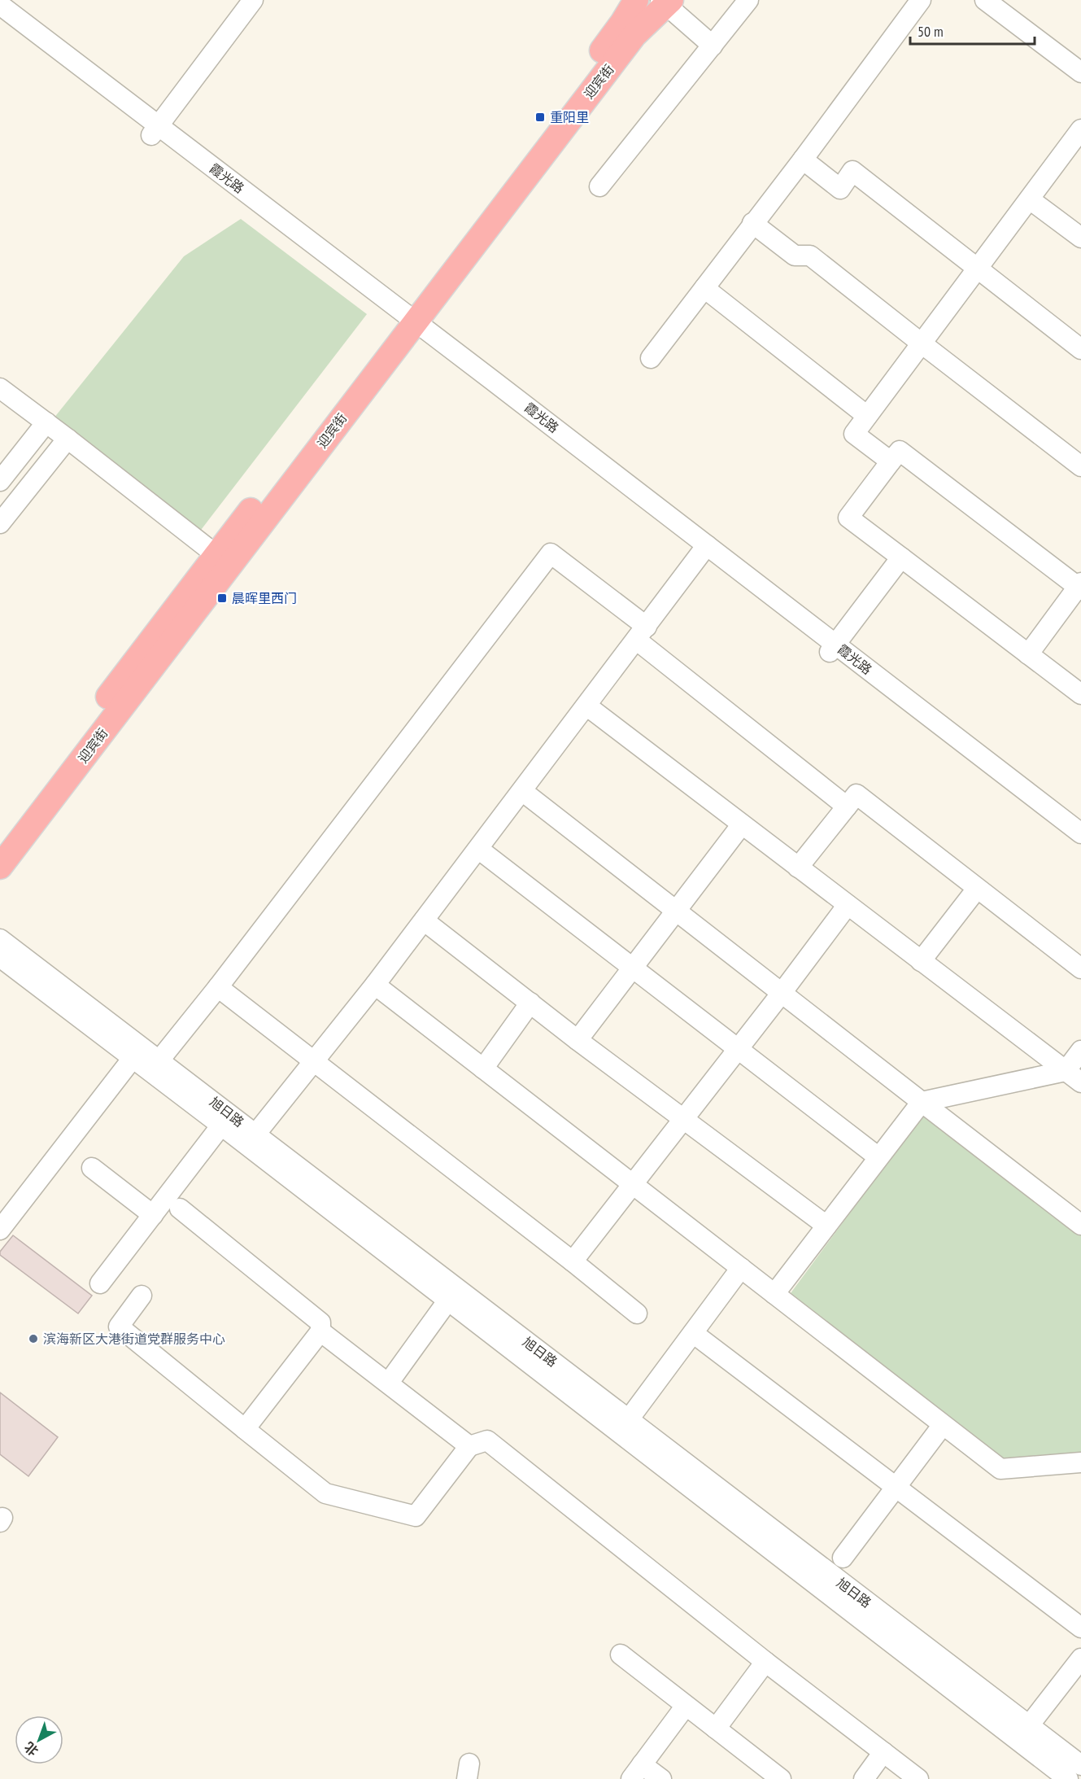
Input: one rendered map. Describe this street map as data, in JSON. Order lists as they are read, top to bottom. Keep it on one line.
{"streets":{"main road":["迎宾街"],"street":["霞光路","旭日路"]},"crossings":[["迎宾街","霞光路"]],"places":{"transit":["重阳里","晨晖里西门"],"other":["滨海新区大港街道党群服务中心"]},"scale_bar":"50 m","north":"bottom left"}
